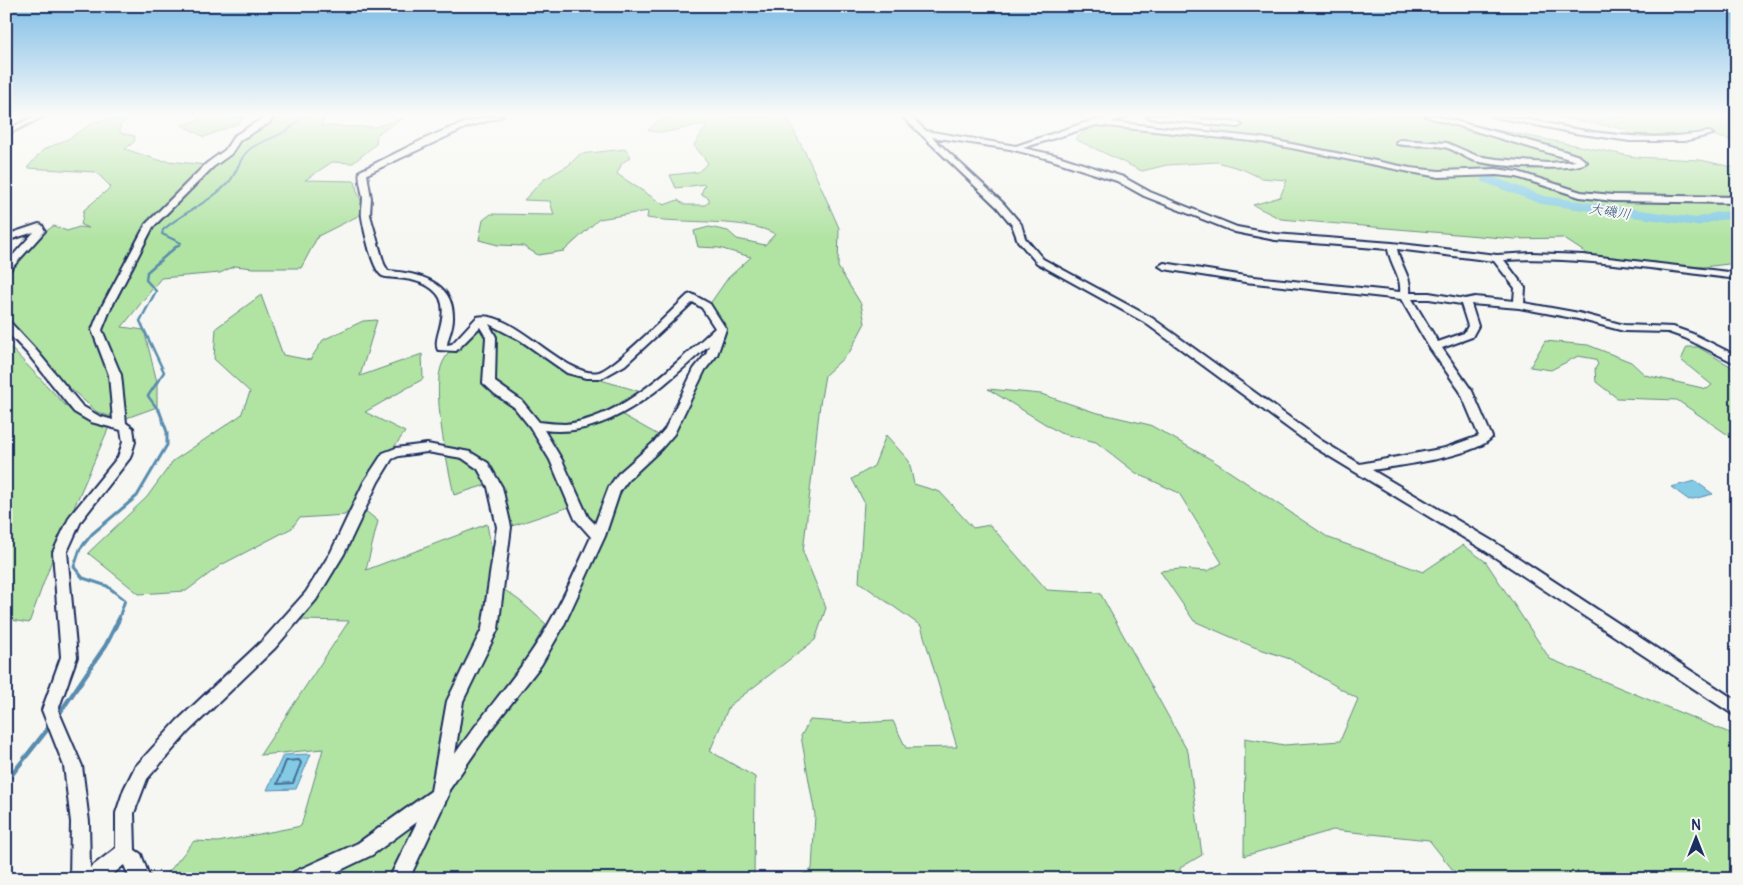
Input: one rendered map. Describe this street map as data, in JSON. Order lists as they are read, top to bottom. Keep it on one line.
{"water":["大磯川"],"north":"top"}
